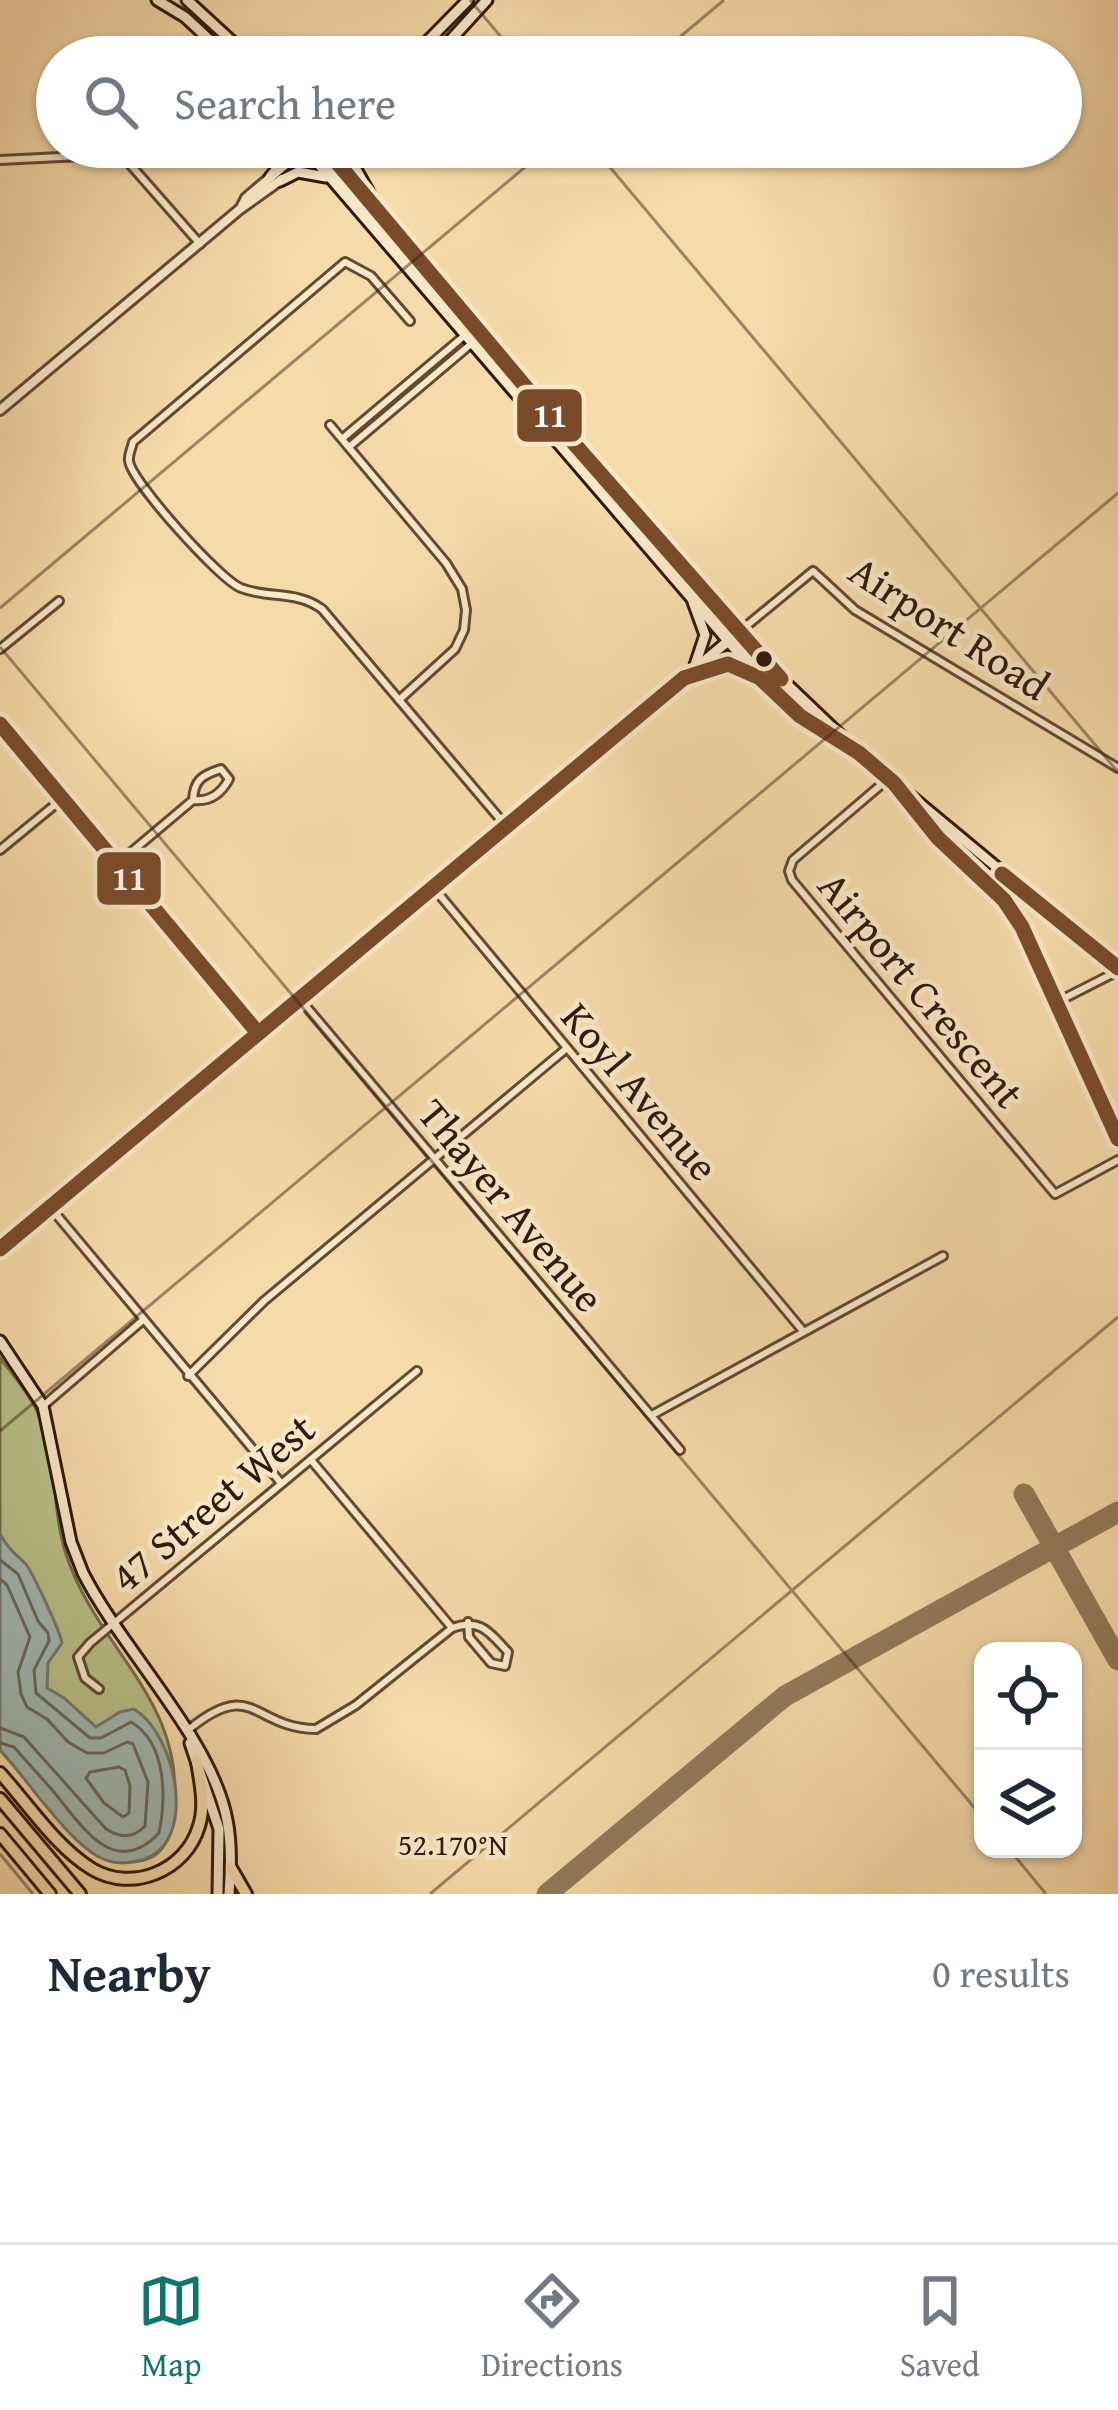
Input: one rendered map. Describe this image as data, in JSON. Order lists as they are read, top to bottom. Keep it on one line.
{"streets":{"street":["Airport Road","Airport Crescent","Koyl Avenue","Thayer Avenue","47 Street West"]},"lines":["transit line 11"],"page":{"search":"Search here","heading":["Nearby","0 results"],"nav":["Map","Directions","Saved"]},"coordinates":["52.170°N"]}
